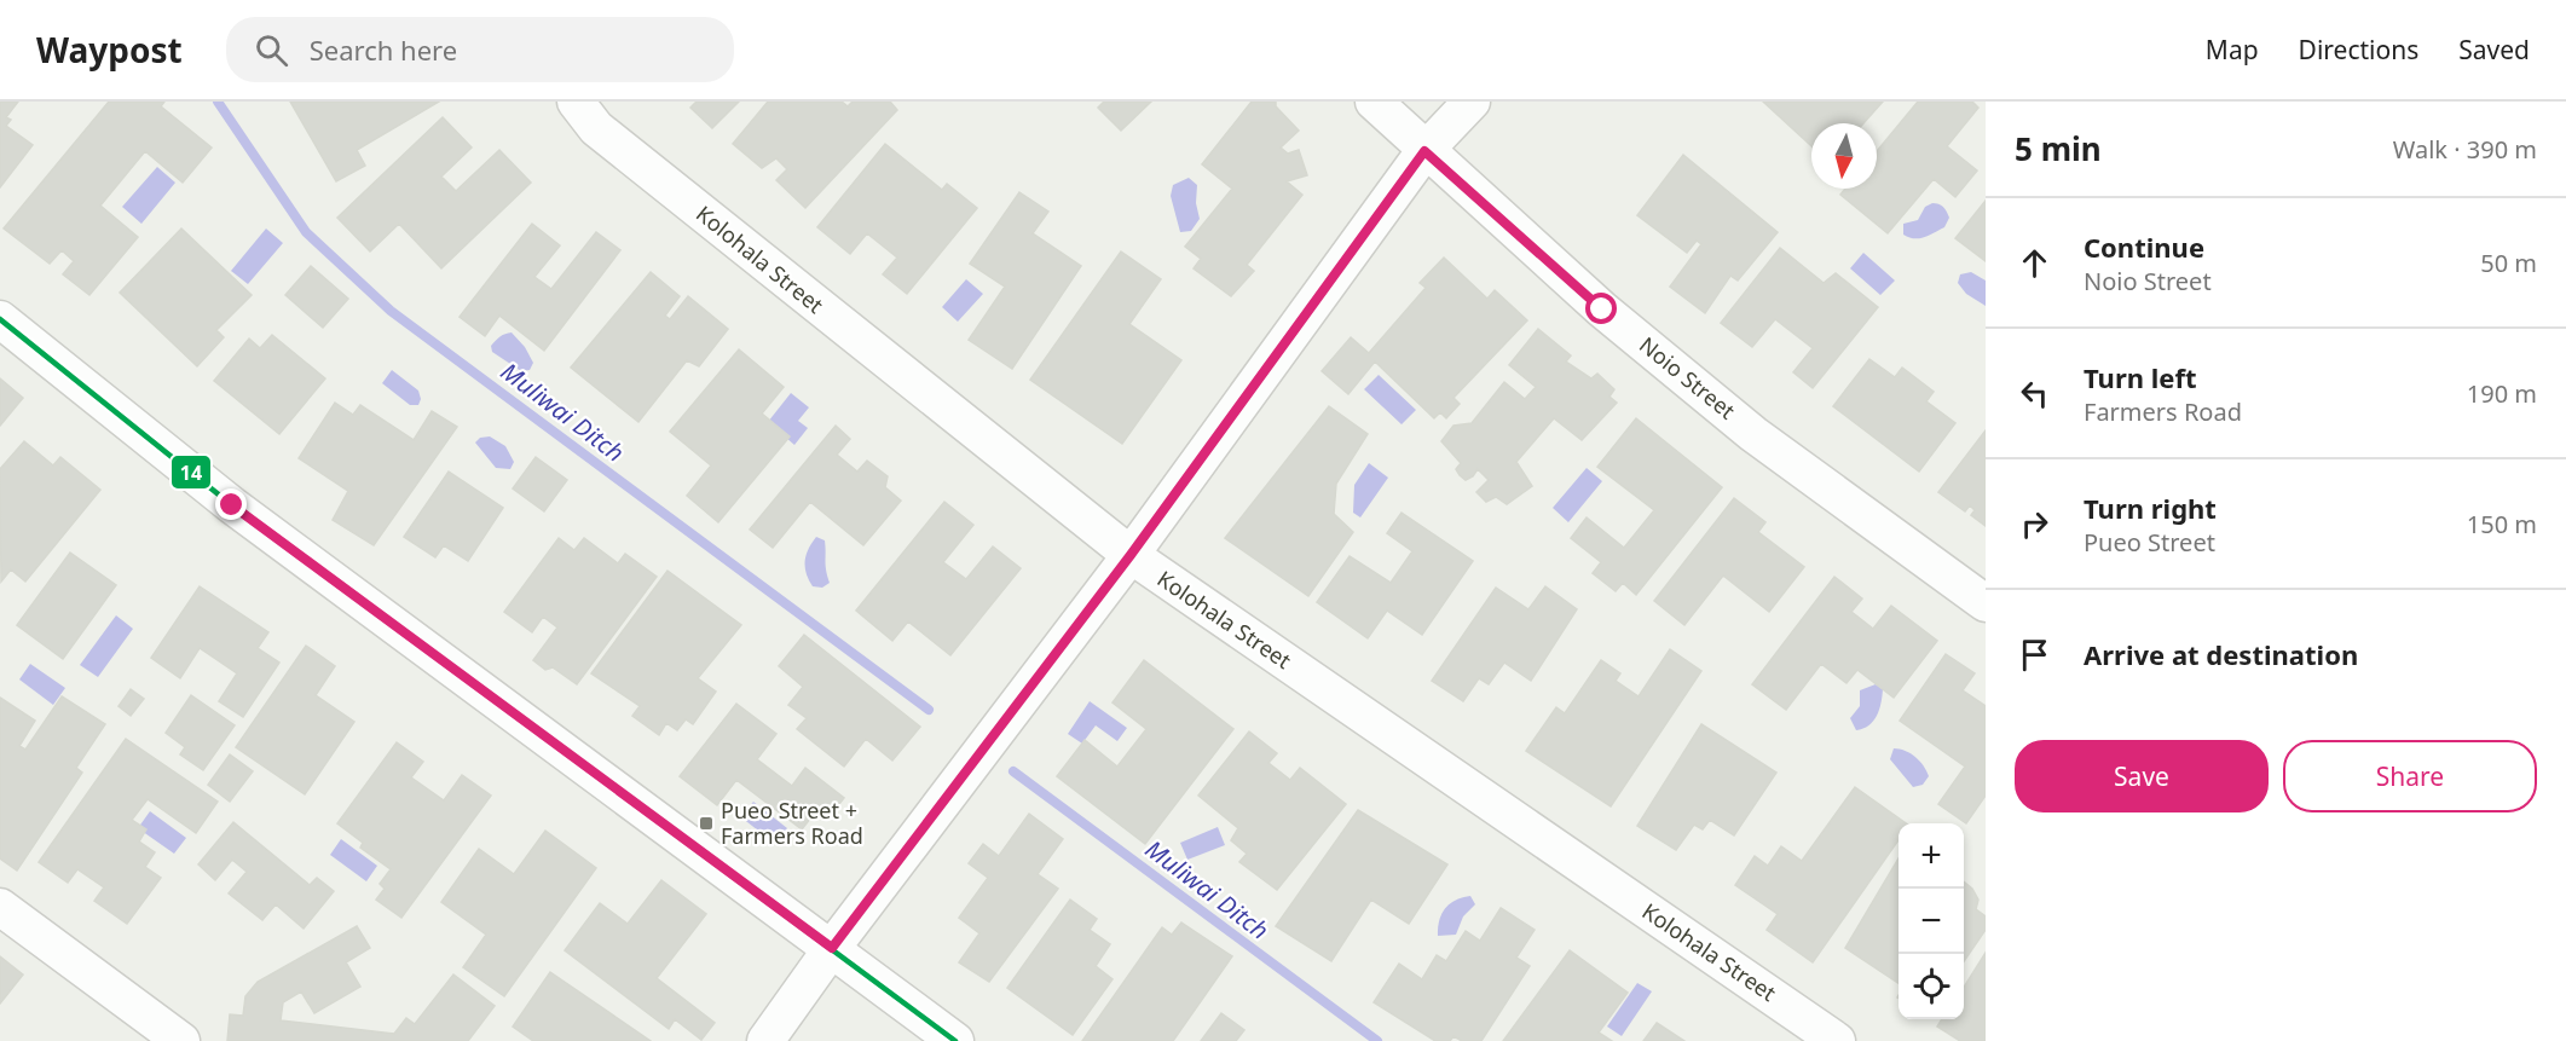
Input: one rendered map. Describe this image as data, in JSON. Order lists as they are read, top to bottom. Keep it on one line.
{"streets":{"street":["Kolohala Street","Noio Street"]},"water":["Muliwai Ditch"],"places":{"transit":["Pueo Street + Farmers Road"]},"lines":["transit line 14"],"north":"bottom","page":{"header":"Waypost","search":"Search here","nav":["Map","Directions","Saved"],"heading":["5 min","Walk · 390 m"],"list":[["Continue","Noio Street","50 m"],["Turn left","Farmers Road","190 m"],["Turn right","Pueo Street","150 m"],"Arrive at destination"],"buttons":["Save","Share"],"map_buttons":["+","−"]}}
